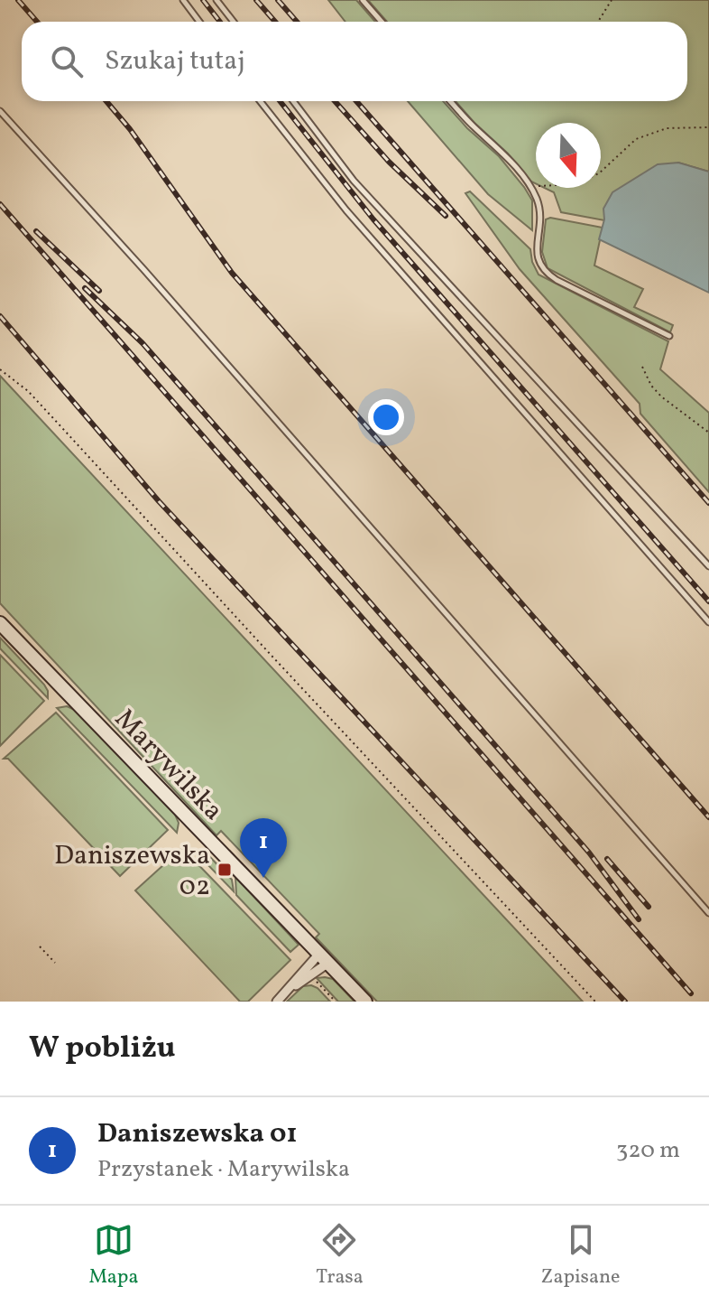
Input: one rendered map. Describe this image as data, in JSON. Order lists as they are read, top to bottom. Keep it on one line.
{"streets":{"main road":["Marywilska"]},"places":{"transit":["Daniszewska 02"]},"north":"bottom","page":{"search":"Szukaj tutaj","pins":"1","heading":"W pobliżu","list":[{"mark":"1","name":"Daniszewska 01","note":"Przystanek · Marywilska","value":"320 m"}],"nav":["Mapa","Trasa","Zapisane"]}}
